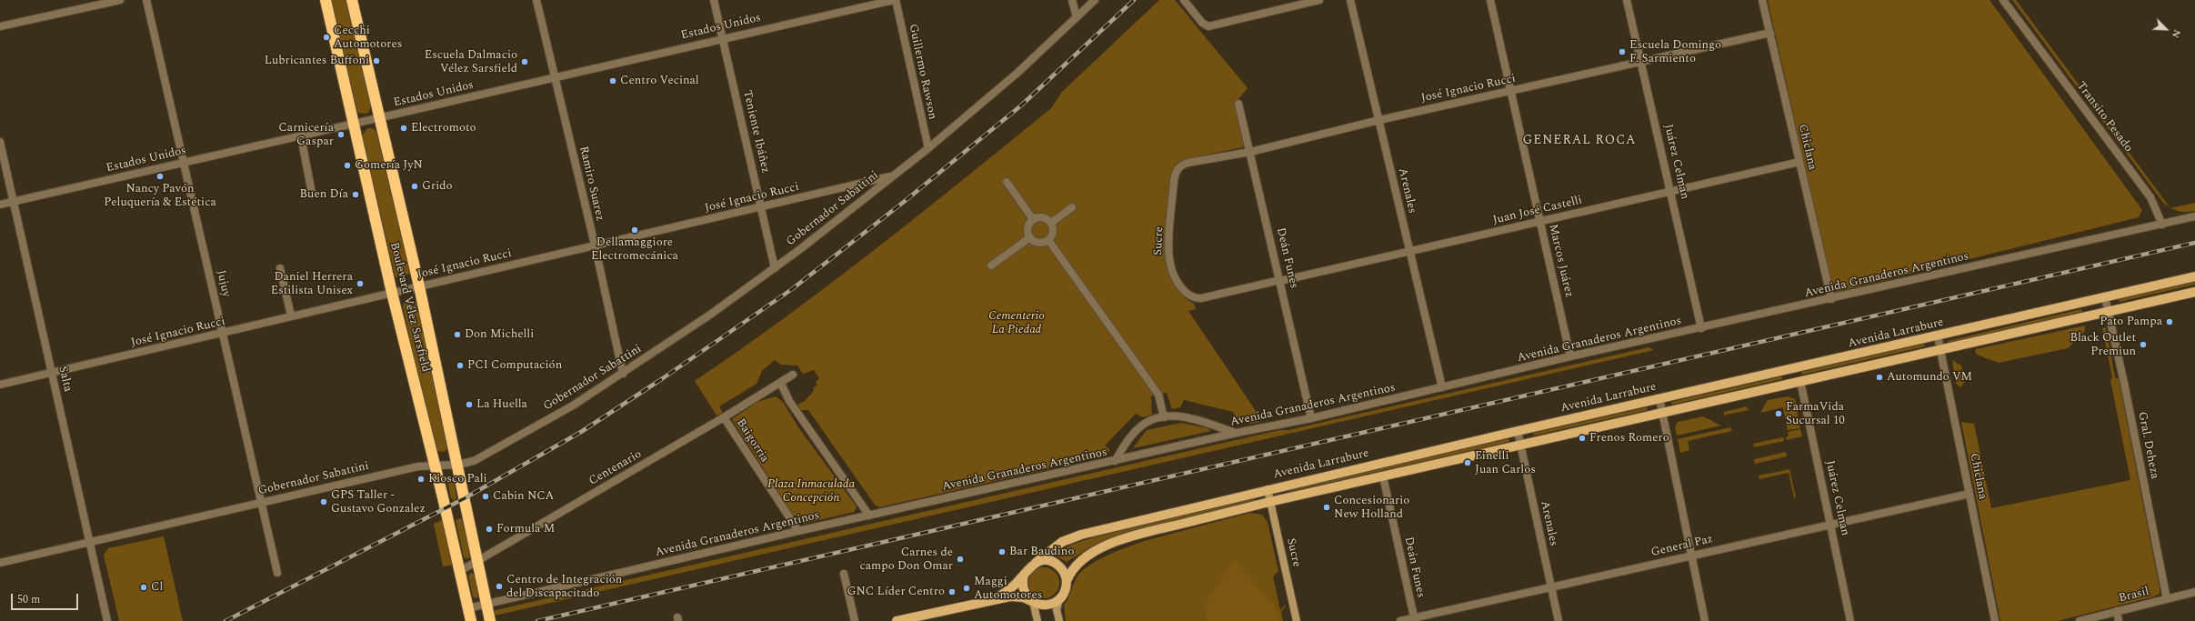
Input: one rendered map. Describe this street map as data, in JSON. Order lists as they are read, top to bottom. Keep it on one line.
{"streets":{"highway":["Boulevard Vélez Sarsfield"],"main road":["Sucre","Avenida Larrabure"],"street":["Estados Unidos","Guillermo Rawson","José Ignacio Rucci","Transito Pesado","Teniente Ibáñez","Chiclana","Juárez Celman","Ramiro Suarez","Arenales","Gobernador Sabattini","Juan José Castelli","Deán Funes","Marcos Juárez","Avenida Granaderos Argentinos","Jujuy","Salta","Baigorria","Gral. Deheza","Centenario","General Paz","Brasil"]},"crossings":[["Estados Unidos","Guillermo Rawson"],["Estados Unidos","Teniente Ibáñez"],["Estados Unidos","Ramiro Suarez"],["Estados Unidos","Jujuy"],["Estados Unidos","Boulevard Vélez Sarsfield"],["Estados Unidos","Salta"],["Guillermo Rawson","Gobernador Sabattini"],["José Ignacio Rucci","Teniente Ibáñez"],["José Ignacio Rucci","Chiclana"],["José Ignacio Rucci","Juárez Celman"],["José Ignacio Rucci","Ramiro Suarez"],["José Ignacio Rucci","Arenales"],["José Ignacio Rucci","Gobernador Sabattini"],["José Ignacio Rucci","Sucre"],["José Ignacio Rucci","Deán Funes"],["José Ignacio Rucci","Marcos Juárez"],["José Ignacio Rucci","Jujuy"],["José Ignacio Rucci","Boulevard Vélez Sarsfield"],["José Ignacio Rucci","Salta"],["Transito Pesado","Avenida Granaderos Argentinos"],["Teniente Ibáñez","Gobernador Sabattini"],["Chiclana","Juan José Castelli"],["Chiclana","Avenida Granaderos Argentinos"],["Chiclana","Avenida Larrabure"],["Chiclana","General Paz"],["Juárez Celman","Juan José Castelli"],["Juárez Celman","Avenida Granaderos Argentinos"],["Juárez Celman","General Paz"],["Ramiro Suarez","Gobernador Sabattini"],["Arenales","Juan José Castelli"],["Arenales","Avenida Granaderos Argentinos"],["Arenales","Avenida Larrabure"],["Arenales","General Paz"],["Gobernador Sabattini","Jujuy"],["Gobernador Sabattini","Boulevard Vélez Sarsfield"],["Gobernador Sabattini","Salta"],["Juan José Castelli","Sucre"],["Juan José Castelli","Deán Funes"],["Juan José Castelli","Marcos Juárez"],["Sucre","Avenida Larrabure"],["Deán Funes","Avenida Granaderos Argentinos"],["Deán Funes","General Paz"],["Marcos Juárez","Avenida Granaderos Argentinos"],["Avenida Granaderos Argentinos","Boulevard Vélez Sarsfield"],["Avenida Granaderos Argentinos","Baigorria"],["Boulevard Vélez Sarsfield","Centenario"],["Avenida Larrabure","Gral. Deheza"],["Baigorria","Centenario"],["Gral. Deheza","Brasil"]],"districts":["GENERAL ROCA"],"parks":["Cementerio La Piedad","Plaza Inmaculada Concepción"],"places":["Cecchi Automotores","Escuela Domingo F. Sarmiento","Lubricantes Buffoni","Escuela Dalmacio Vélez Sarsfield","Centro Vecinal","Electromoto","Carnicería Gaspar","Gomería JyN","Nancy Pavón Peluquería & Estética","Grido","Buen Día","Dellamaggiore Electromecánica","Daniel Herrera Estilista Unisex","Pato Pampa","Don Michelli","Black Outlet Premiun","PCI Computación","Automundo VM","La Huella","FarmaVida Sucursal 10","Frenos Romero","Finelli Juan Carlos","Kiosco Pali","Cabin NCA","GPS Taller - Gustavo Gonzalez","Concesionario New Holland","Formula M","Bar Baudino","Carnes de campo Don Omar","Centro de Integración del Discapacitado","Cl","Maggi Automotores","GNC Líder Centro"],"scale_bar":"50 m","north":"bottom right"}
